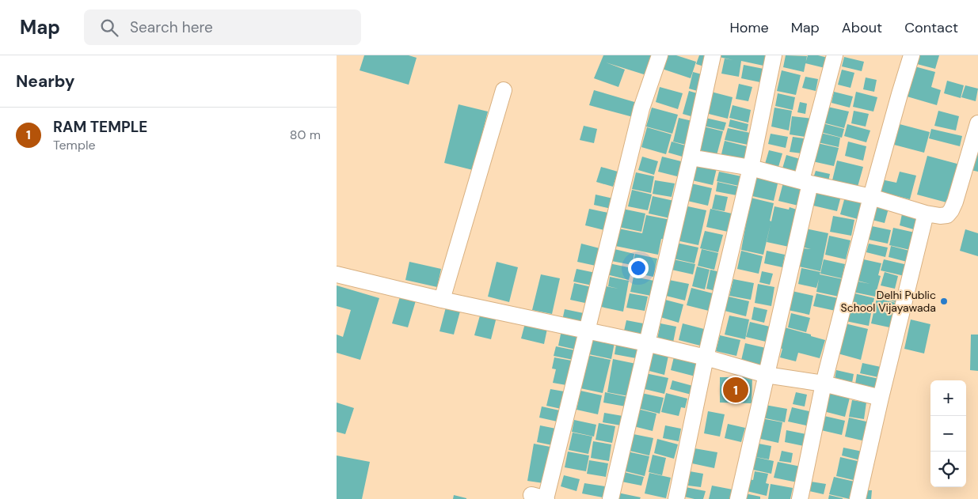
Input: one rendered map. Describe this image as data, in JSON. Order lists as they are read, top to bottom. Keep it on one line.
{"places":["Delhi Public School Vijayawada"],"page":{"header":"Map","search":"Search here","nav":["Home","Map","About","Contact"],"heading":"Nearby","list":[{"mark":"1","name":"RAM TEMPLE","note":"Temple","value":"80 m"}],"pins":"1","map_buttons":["+","−"]}}
